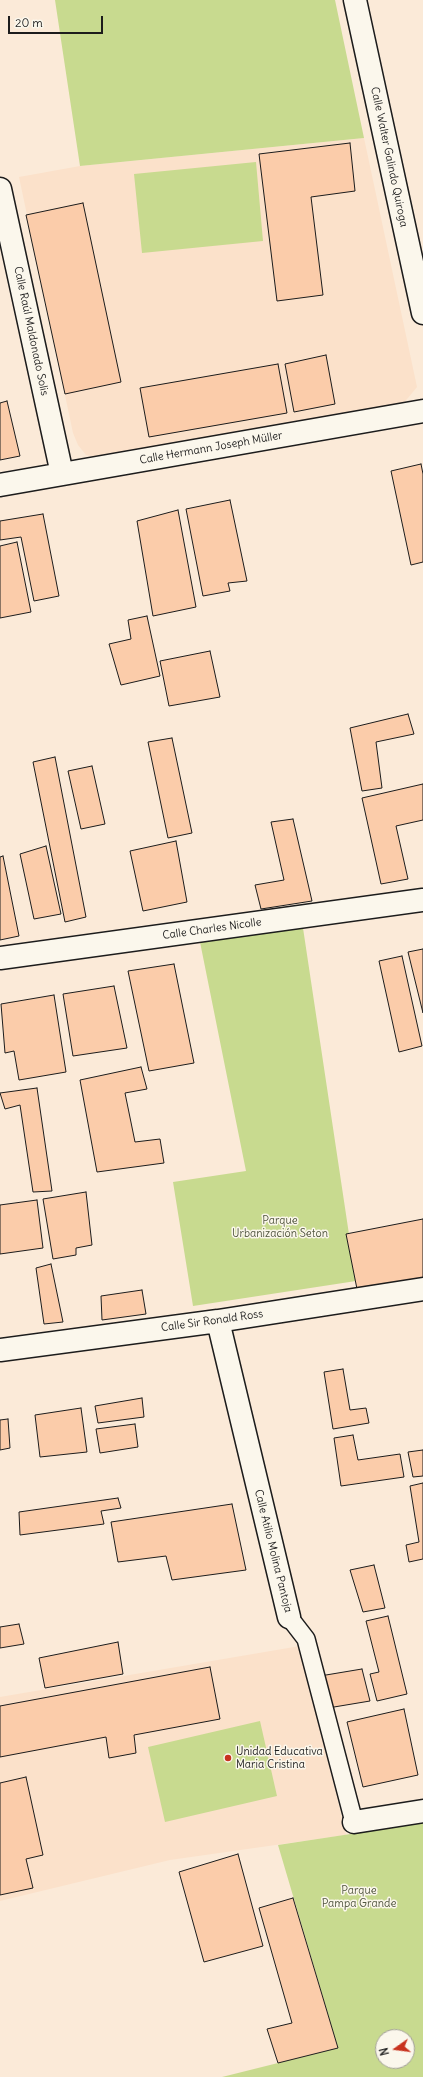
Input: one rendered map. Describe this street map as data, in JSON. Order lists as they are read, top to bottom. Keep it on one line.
{"streets":{"street":["Calle Walter Galindo Quiroga","Calle Raúl Maldonado Solis","Calle Hermann Joseph Müller","Calle Charles Nicolle","Calle Sir Ronald Ross","Calle Atilio Molina Pantoja"]},"crossings":[["Calle Raúl Maldonado Solis","Calle Hermann Joseph Müller"],["Calle Sir Ronald Ross","Calle Atilio Molina Pantoja"]],"parks":["Parque Urbanización Seton","Parque Pampa Grande"],"places":["Unidad Educativa Maria Cristina"],"scale_bar":"20 m","north":"left"}
